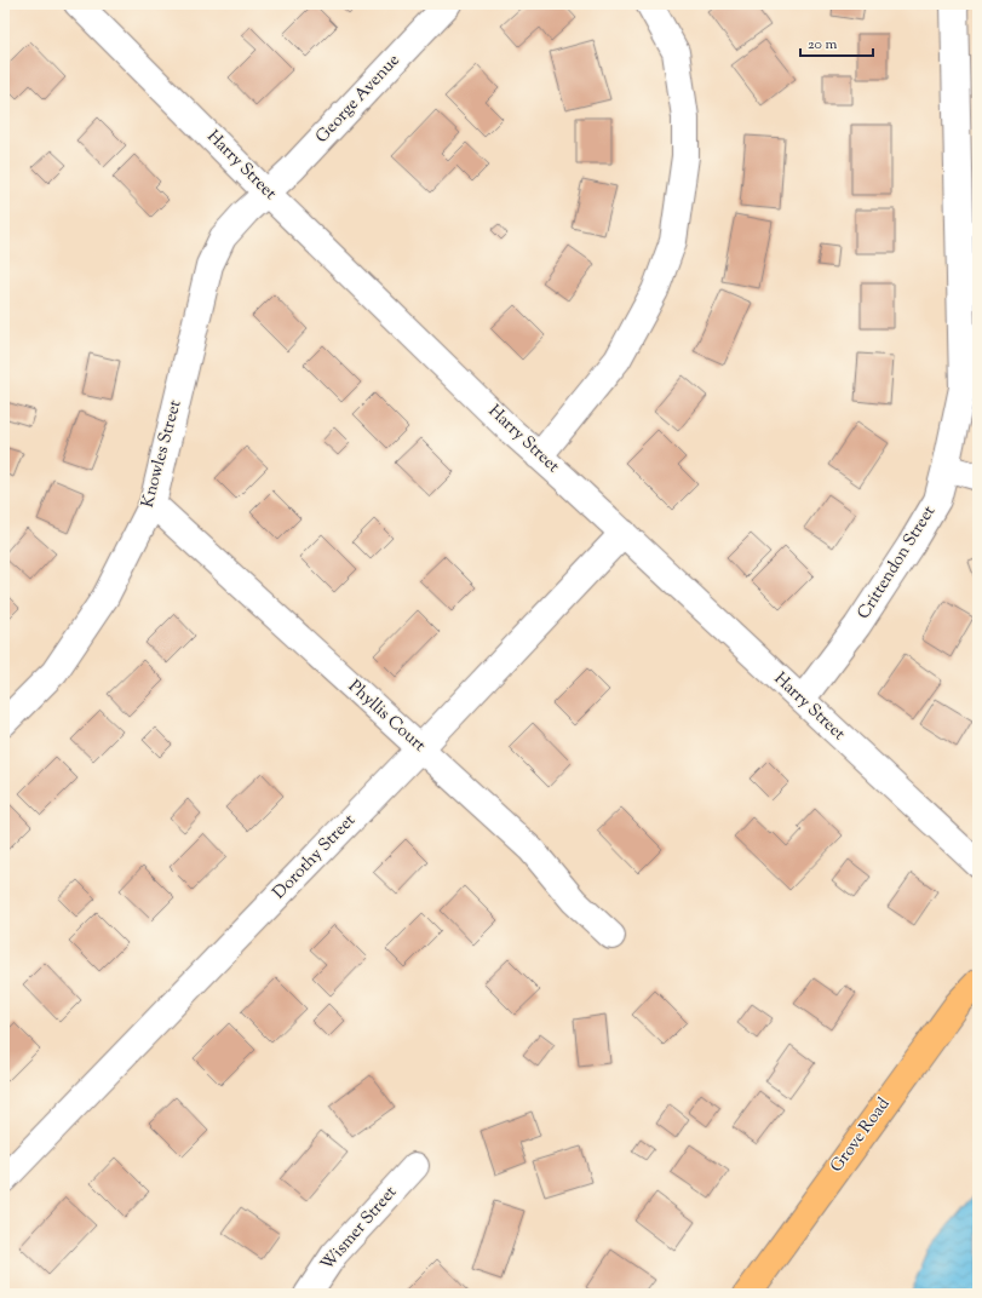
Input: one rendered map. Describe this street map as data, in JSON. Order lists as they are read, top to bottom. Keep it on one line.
{"streets":{"main road":["Grove Road"],"street":["George Avenue","Harry Street","Knowles Street","Crittendon Street","Phyllis Court","Dorothy Street","Wismer Street"]},"crossings":[["George Avenue","Harry Street"],["George Avenue","Knowles Street"],["Harry Street","Knowles Street"],["Harry Street","Crittendon Street"],["Harry Street","Dorothy Street"],["Knowles Street","Phyllis Court"],["Phyllis Court","Dorothy Street"]],"scale_bar":"20 m"}
